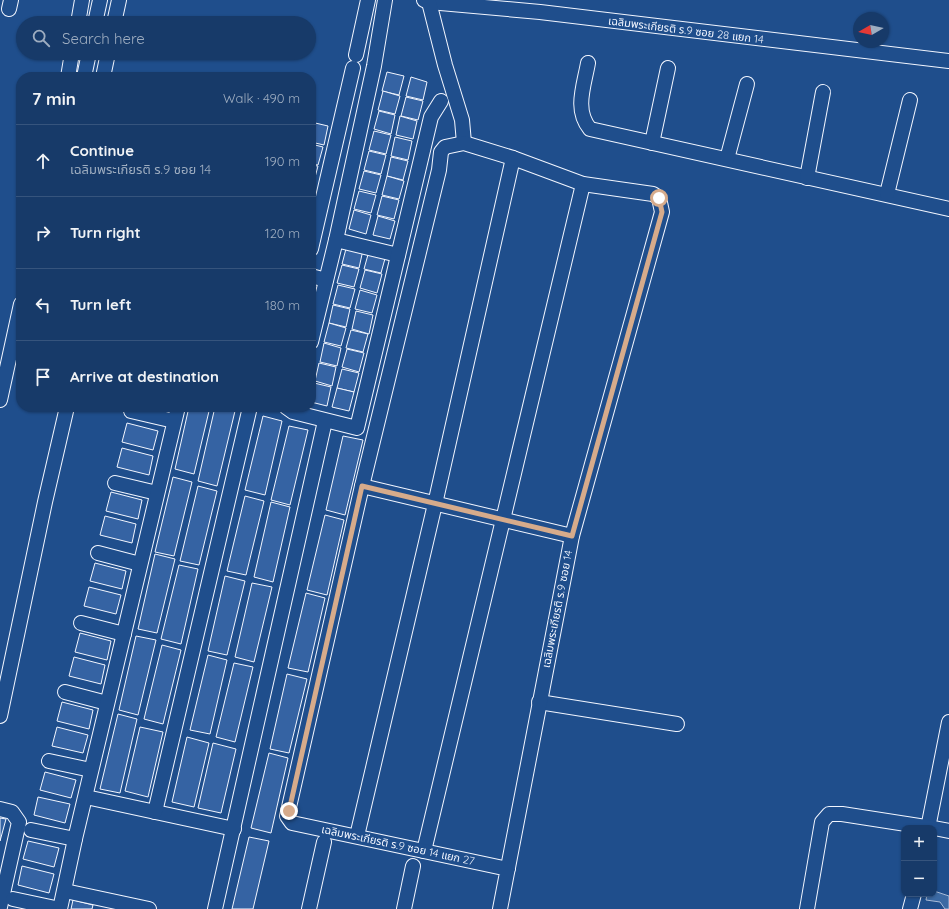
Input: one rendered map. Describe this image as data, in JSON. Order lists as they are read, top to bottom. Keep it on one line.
{"streets":{"street":["เฉลิมพระเกียรติ ร.9 ซอย 28 แยก 14","เฉลิมพระเกียรติ ร.9 ซอย 14","เฉลิมพระเกียรติ ร.9 ซอย 14 แยก 27"]},"crossings":[["เฉลิมพระเกียรติ ร.9 ซอย 14","เฉลิมพระเกียรติ ร.9 ซอย 14 แยก 27"]],"north":"left","page":{"search":"Search here","heading":["7 min","Walk · 490 m"],"list":[["Continue","เฉลิมพระเกียรติ ร.9 ซอย 14","190 m"],["Turn right","120 m"],["Turn left","180 m"],"Arrive at destination"],"map_buttons":["+","−"]}}
